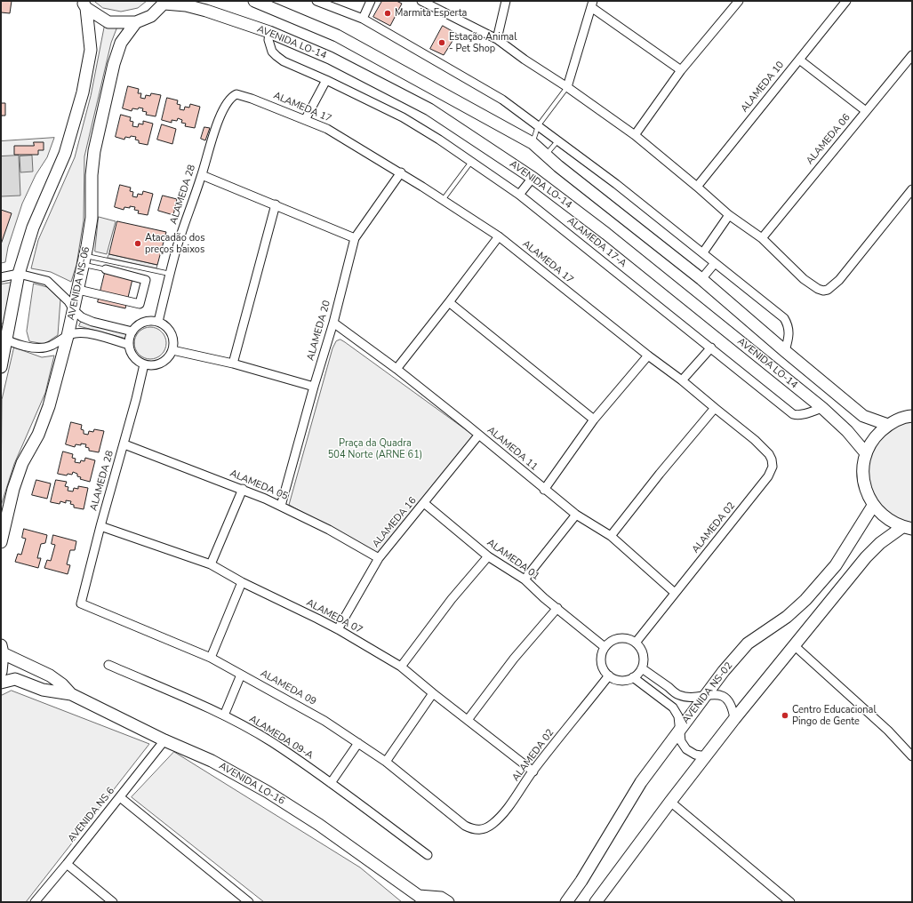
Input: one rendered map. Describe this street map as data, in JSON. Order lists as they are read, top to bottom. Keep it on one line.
{"streets":{"street":["AVENIDA LO-14","ALAMEDA 10","ALAMEDA 17","ALAMEDA 06","ALAMEDA 28","ALAMEDA 17-A","AVENIDA NS-06","ALAMEDA 20","ALAMEDA 11","ALAMEDA 05","ALAMEDA 16","ALAMEDA 02","ALAMEDA 01","ALAMEDA 07","ALAMEDA 09","AVENIDA NS-02","ALAMEDA 09-A","AVENIDA LO-16","AVENIDA NS 6"]},"crossings":[["AVENIDA LO-14","ALAMEDA 17-A"],["ALAMEDA 17","ALAMEDA 28"],["ALAMEDA 17","ALAMEDA 20"],["ALAMEDA 17","ALAMEDA 02"],["ALAMEDA 28","ALAMEDA 05"],["ALAMEDA 28","ALAMEDA 07"],["ALAMEDA 28","ALAMEDA 09"],["ALAMEDA 20","ALAMEDA 11"],["ALAMEDA 20","ALAMEDA 05"],["ALAMEDA 11","ALAMEDA 16"],["ALAMEDA 11","ALAMEDA 02"],["ALAMEDA 05","ALAMEDA 16"],["ALAMEDA 16","ALAMEDA 01"],["ALAMEDA 16","ALAMEDA 07"],["ALAMEDA 02","ALAMEDA 01"],["ALAMEDA 02","ALAMEDA 07"],["ALAMEDA 02","ALAMEDA 09"],["AVENIDA LO-16","AVENIDA NS 6"]],"parks":["Praça da Quadra 504 Norte (ARNE 61)"],"places":["Marmita Esperta","Estação Animal - Pet Shop","Atacadão dos preços baixos","Centro Educacional Pingo de Gente"]}
